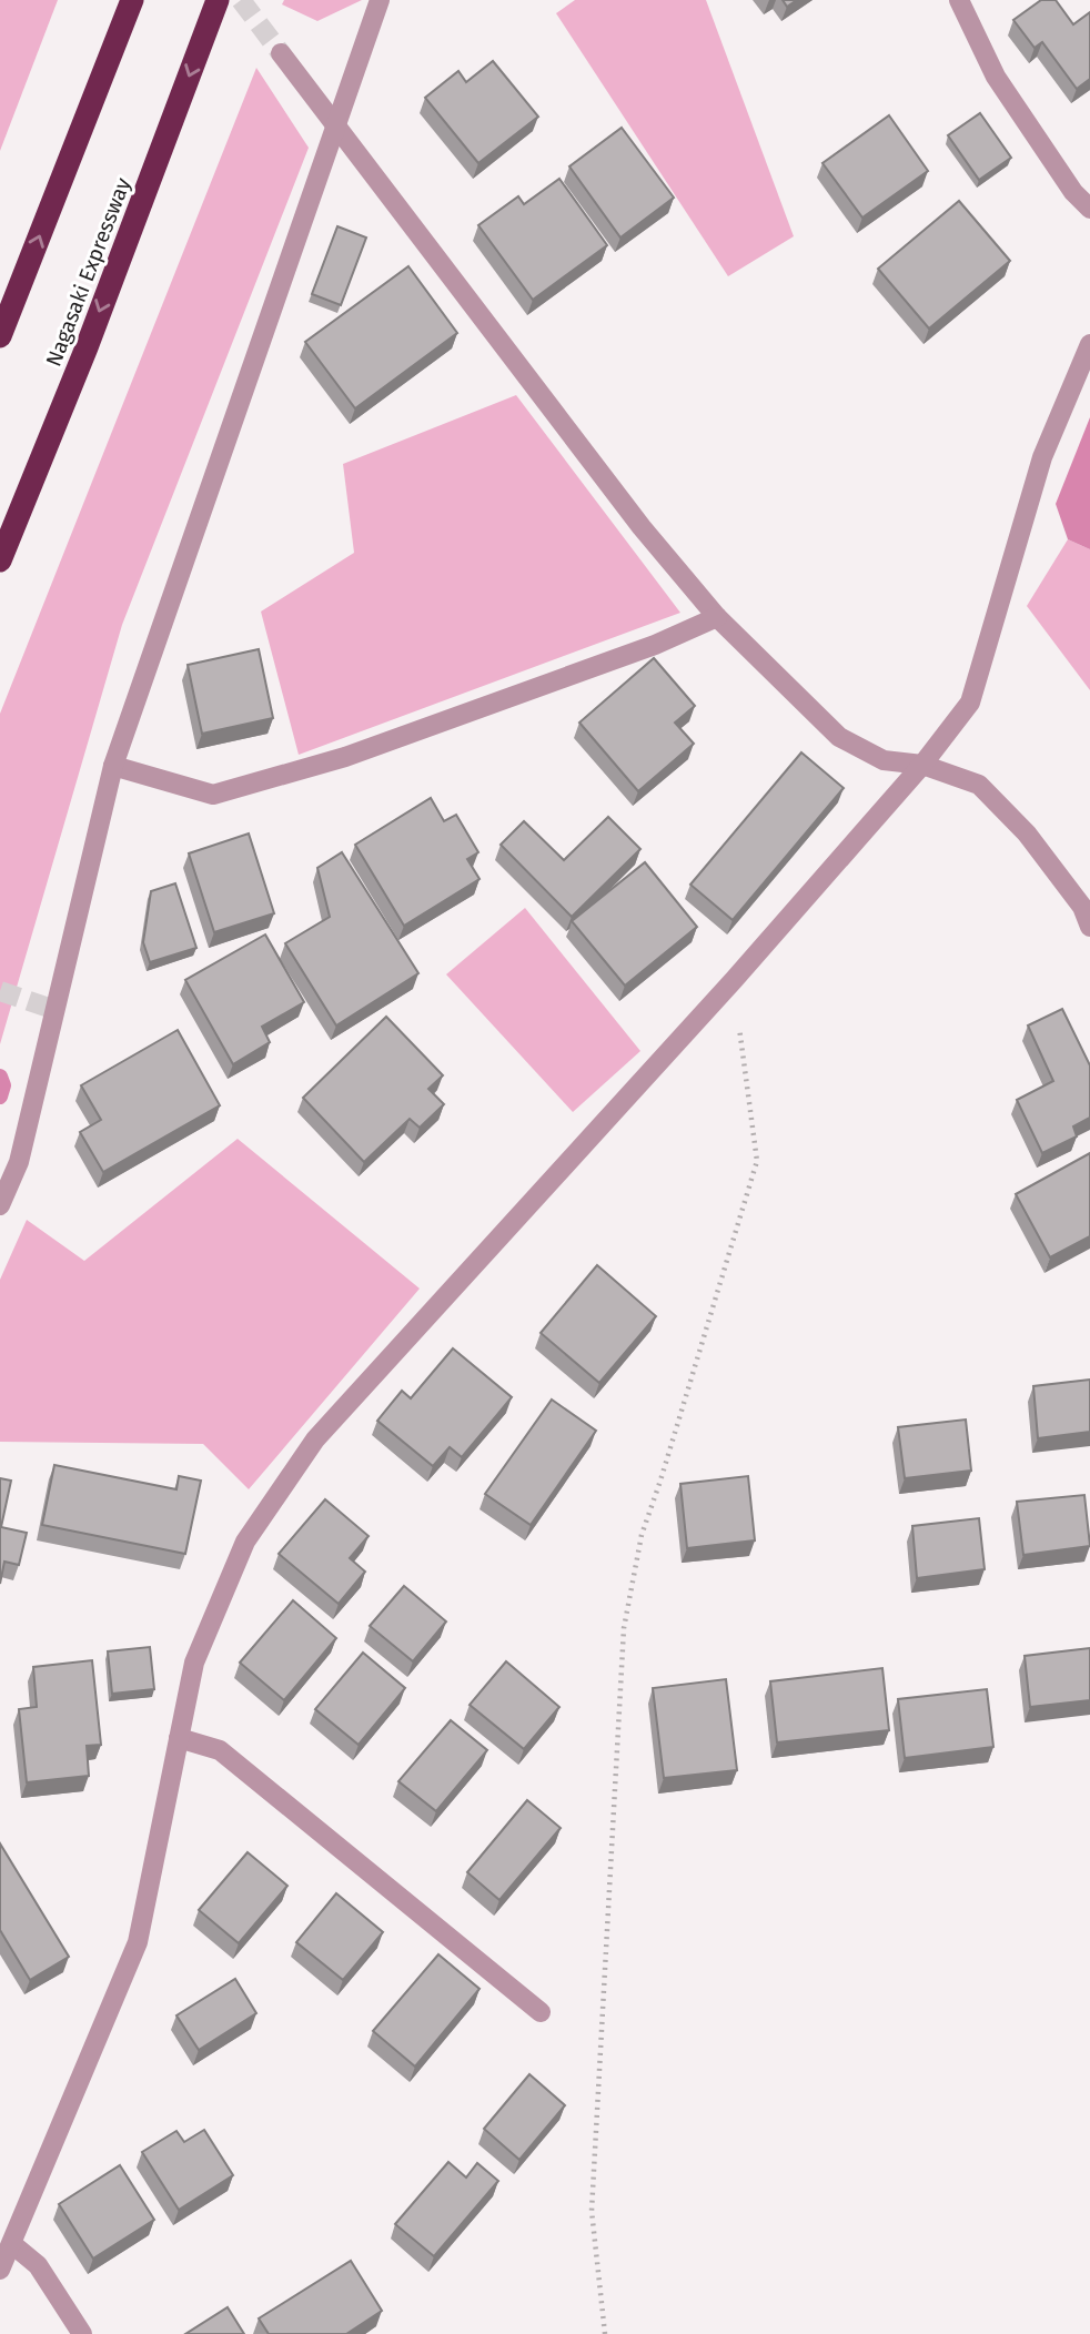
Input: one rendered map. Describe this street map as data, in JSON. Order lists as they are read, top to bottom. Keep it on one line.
{"streets":{"highway":["Nagasaki Expressway"]}}
